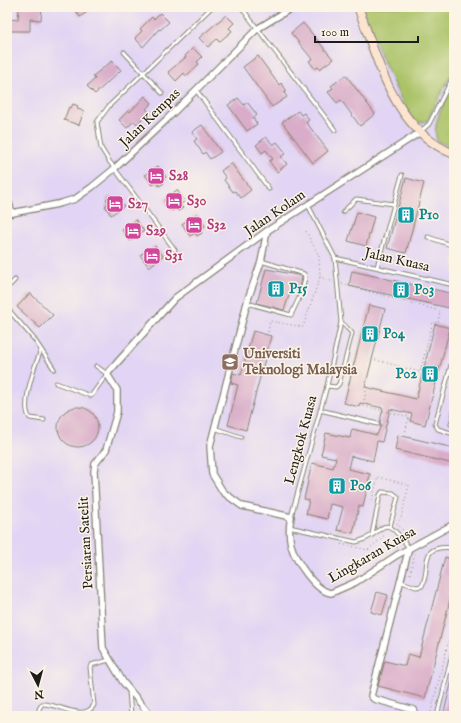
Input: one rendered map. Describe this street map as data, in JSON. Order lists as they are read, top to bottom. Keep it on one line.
{"streets":{"street":["Jalan Kempas","Jalan Kolam","Persiaran Satelit","Lingkaran Kuasa"],"lane":["Jalan Kuasa","Lengkok Kuasa"]},"crossings":[["Jalan Kolam","Lengkok Kuasa"],["Jalan Kolam","Persiaran Satelit"],["Jalan Kuasa","Lengkok Kuasa"],["Lengkok Kuasa","Lingkaran Kuasa"]],"places":{"hotel":["S28","S30","S27","S32","S29","S31"],"building":["P10","P15","P03","P04","P02","P06"],"school or university":["Universiti Teknologi Malaysia"]},"scale_bar":"100 m","north":"bottom"}
